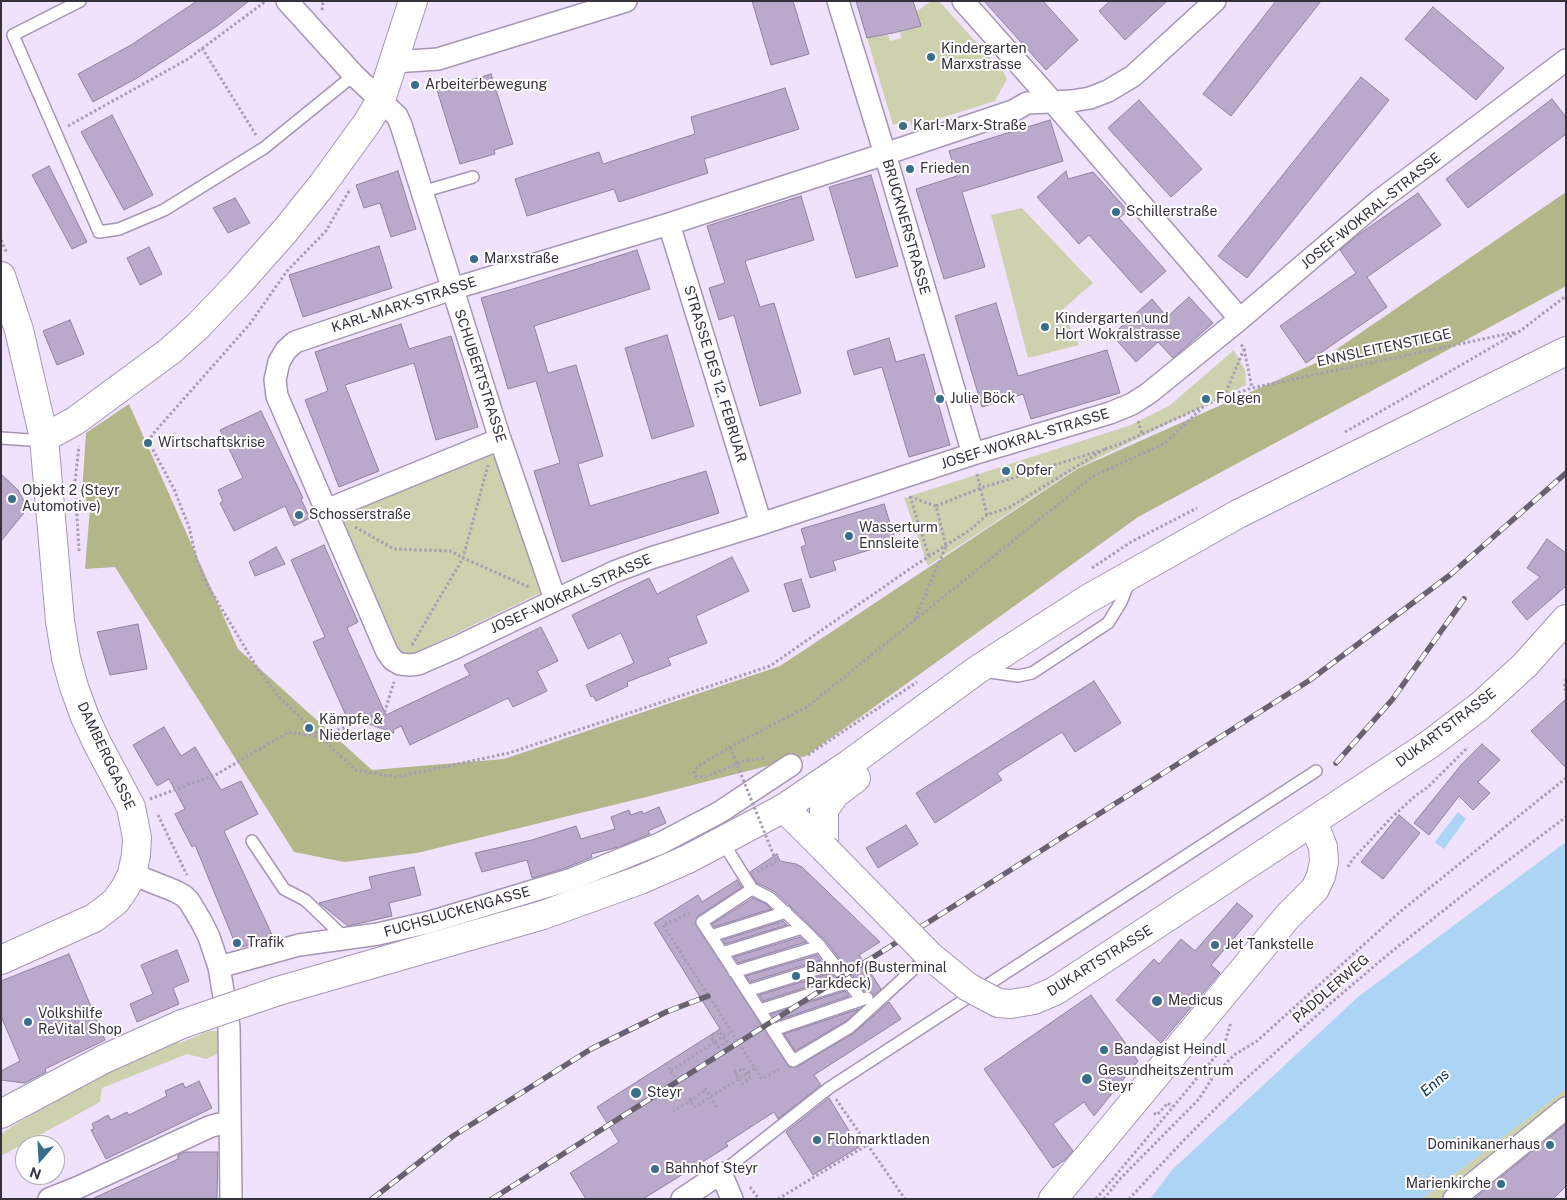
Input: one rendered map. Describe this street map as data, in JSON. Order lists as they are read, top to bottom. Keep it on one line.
{"streets":{"main road":["DUKARTSTRASSE","DAMBERGGASSE"],"street":["JOSEF-WOKRAL-STRASSE","BRUCKNERSTRASSE","KARL-MARX-STRASSE","STRASSE DES 12. FEBRUAR","SCHUBERTSTRASSE","FUCHSLUCKENGASSE"],"path":["ENNSLEITENSTIEGE","PADDLERWEG"]},"crossings":[["JOSEF-WOKRAL-STRASSE","BRUCKNERSTRASSE"],["JOSEF-WOKRAL-STRASSE","STRASSE DES 12. FEBRUAR"],["JOSEF-WOKRAL-STRASSE","SCHUBERTSTRASSE"],["BRUCKNERSTRASSE","KARL-MARX-STRASSE"],["KARL-MARX-STRASSE","STRASSE DES 12. FEBRUAR"],["KARL-MARX-STRASSE","SCHUBERTSTRASSE"]],"water":["Enns"],"places":["Kindergarten Marxstrasse","Arbeiterbewegung","Karl-Marx-Straße","Frieden","Schillerstraße","Marxstraße","Kindergarten und Hort Wokralstrasse","Julie Böck","Folgen","Wirtschaftskrise","Opfer","Objekt 2 (Steyr Automotive)","Schosserstraße","Wasserturm Ennsleite","Kämpfe & Niederlage","Trafik","Jet Tankstelle","Bahnhof (Busterminal Parkdeck)","Medicus","Volkshilfe ReVital Shop","Bandagist Heindl","Gesundheitszentrum Steyr","Steyr","Flohmarktladen","Dominikanerhaus","Bahnhof Steyr","Marienkirche"],"north":"bottom"}
